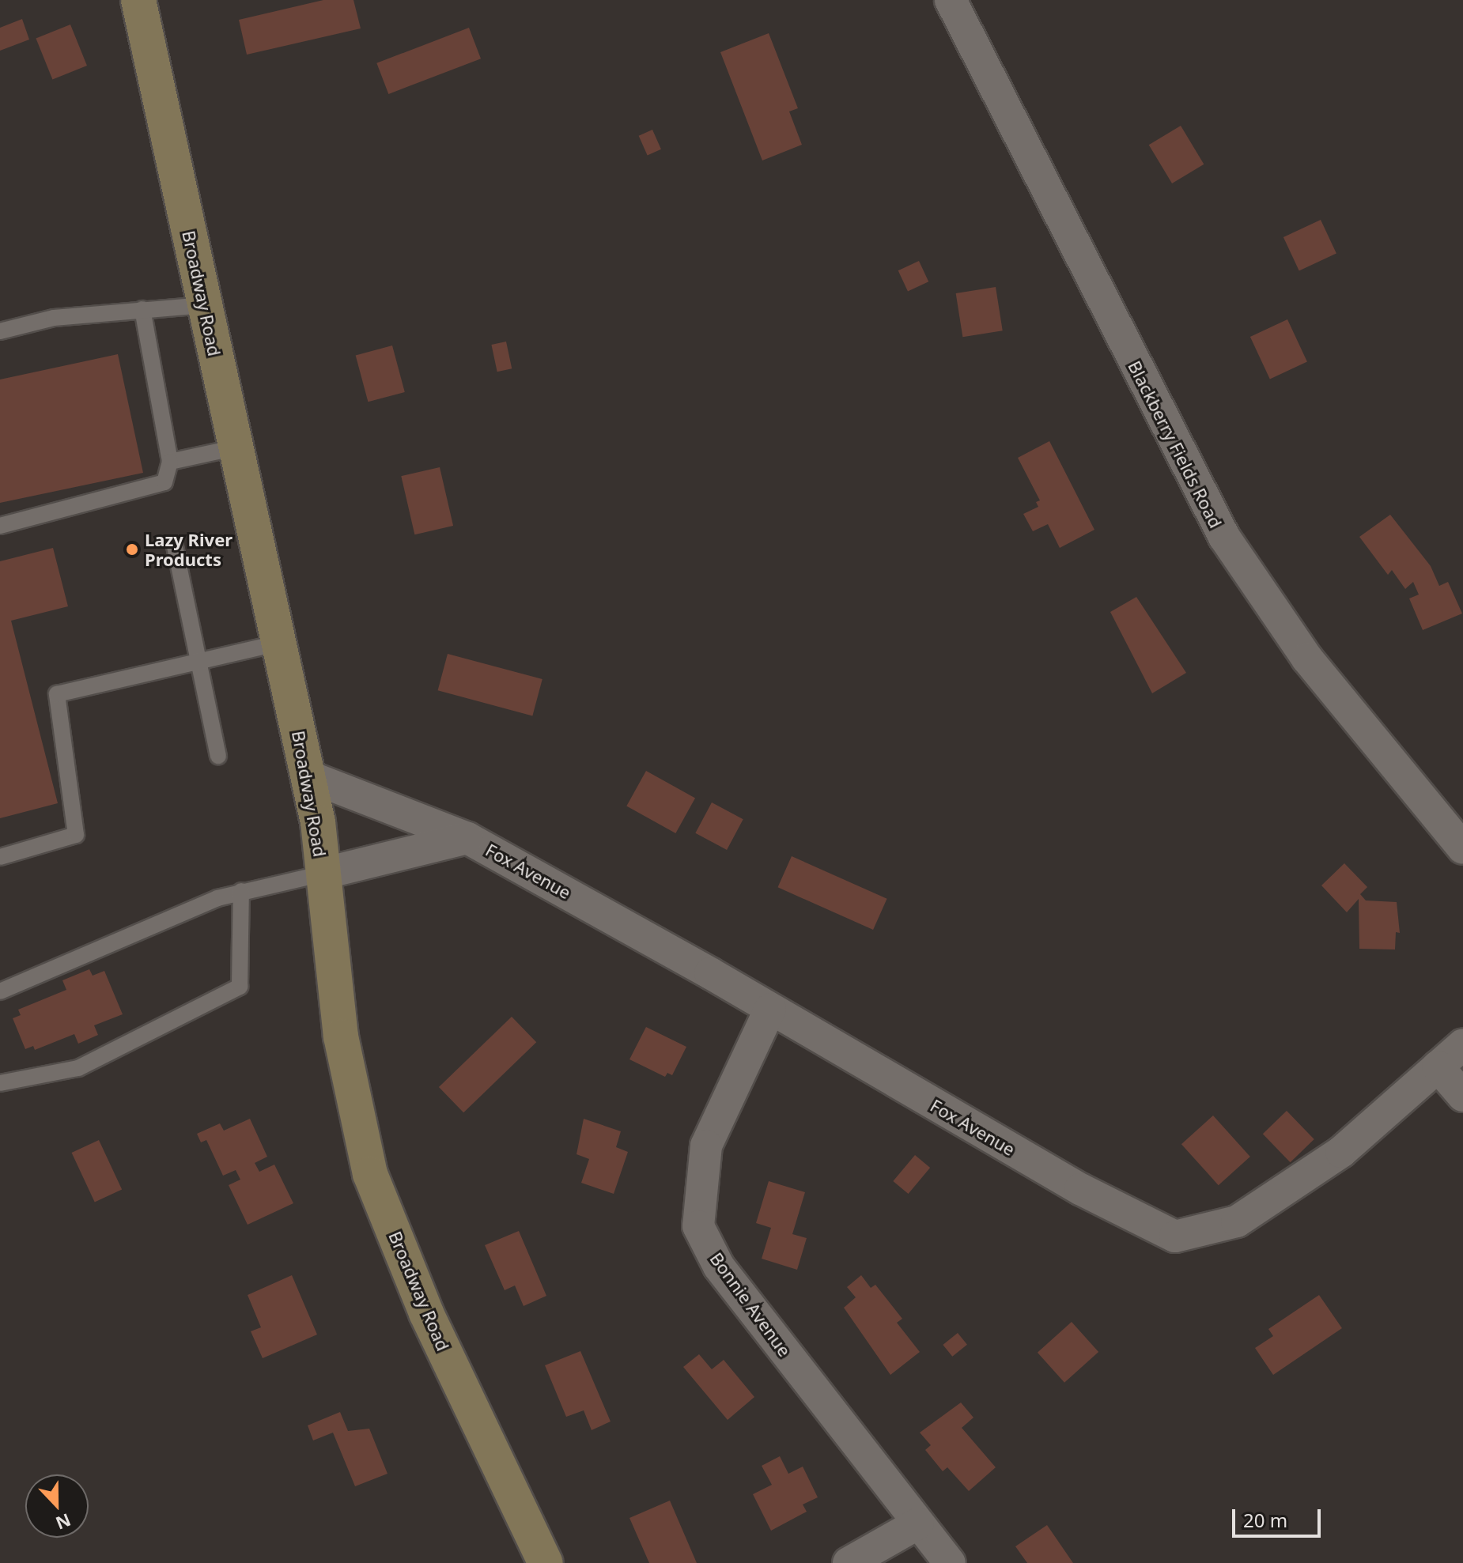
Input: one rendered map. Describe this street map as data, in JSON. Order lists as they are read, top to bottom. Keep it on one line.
{"streets":{"main road":["Broadway Road"],"street":["Blackberry Fields Road","Fox Avenue","Bonnie Avenue"]},"crossings":[["Broadway Road","Fox Avenue"],["Fox Avenue","Bonnie Avenue"]],"places":["Lazy River Products"],"scale_bar":"20 m","north":"bottom"}
